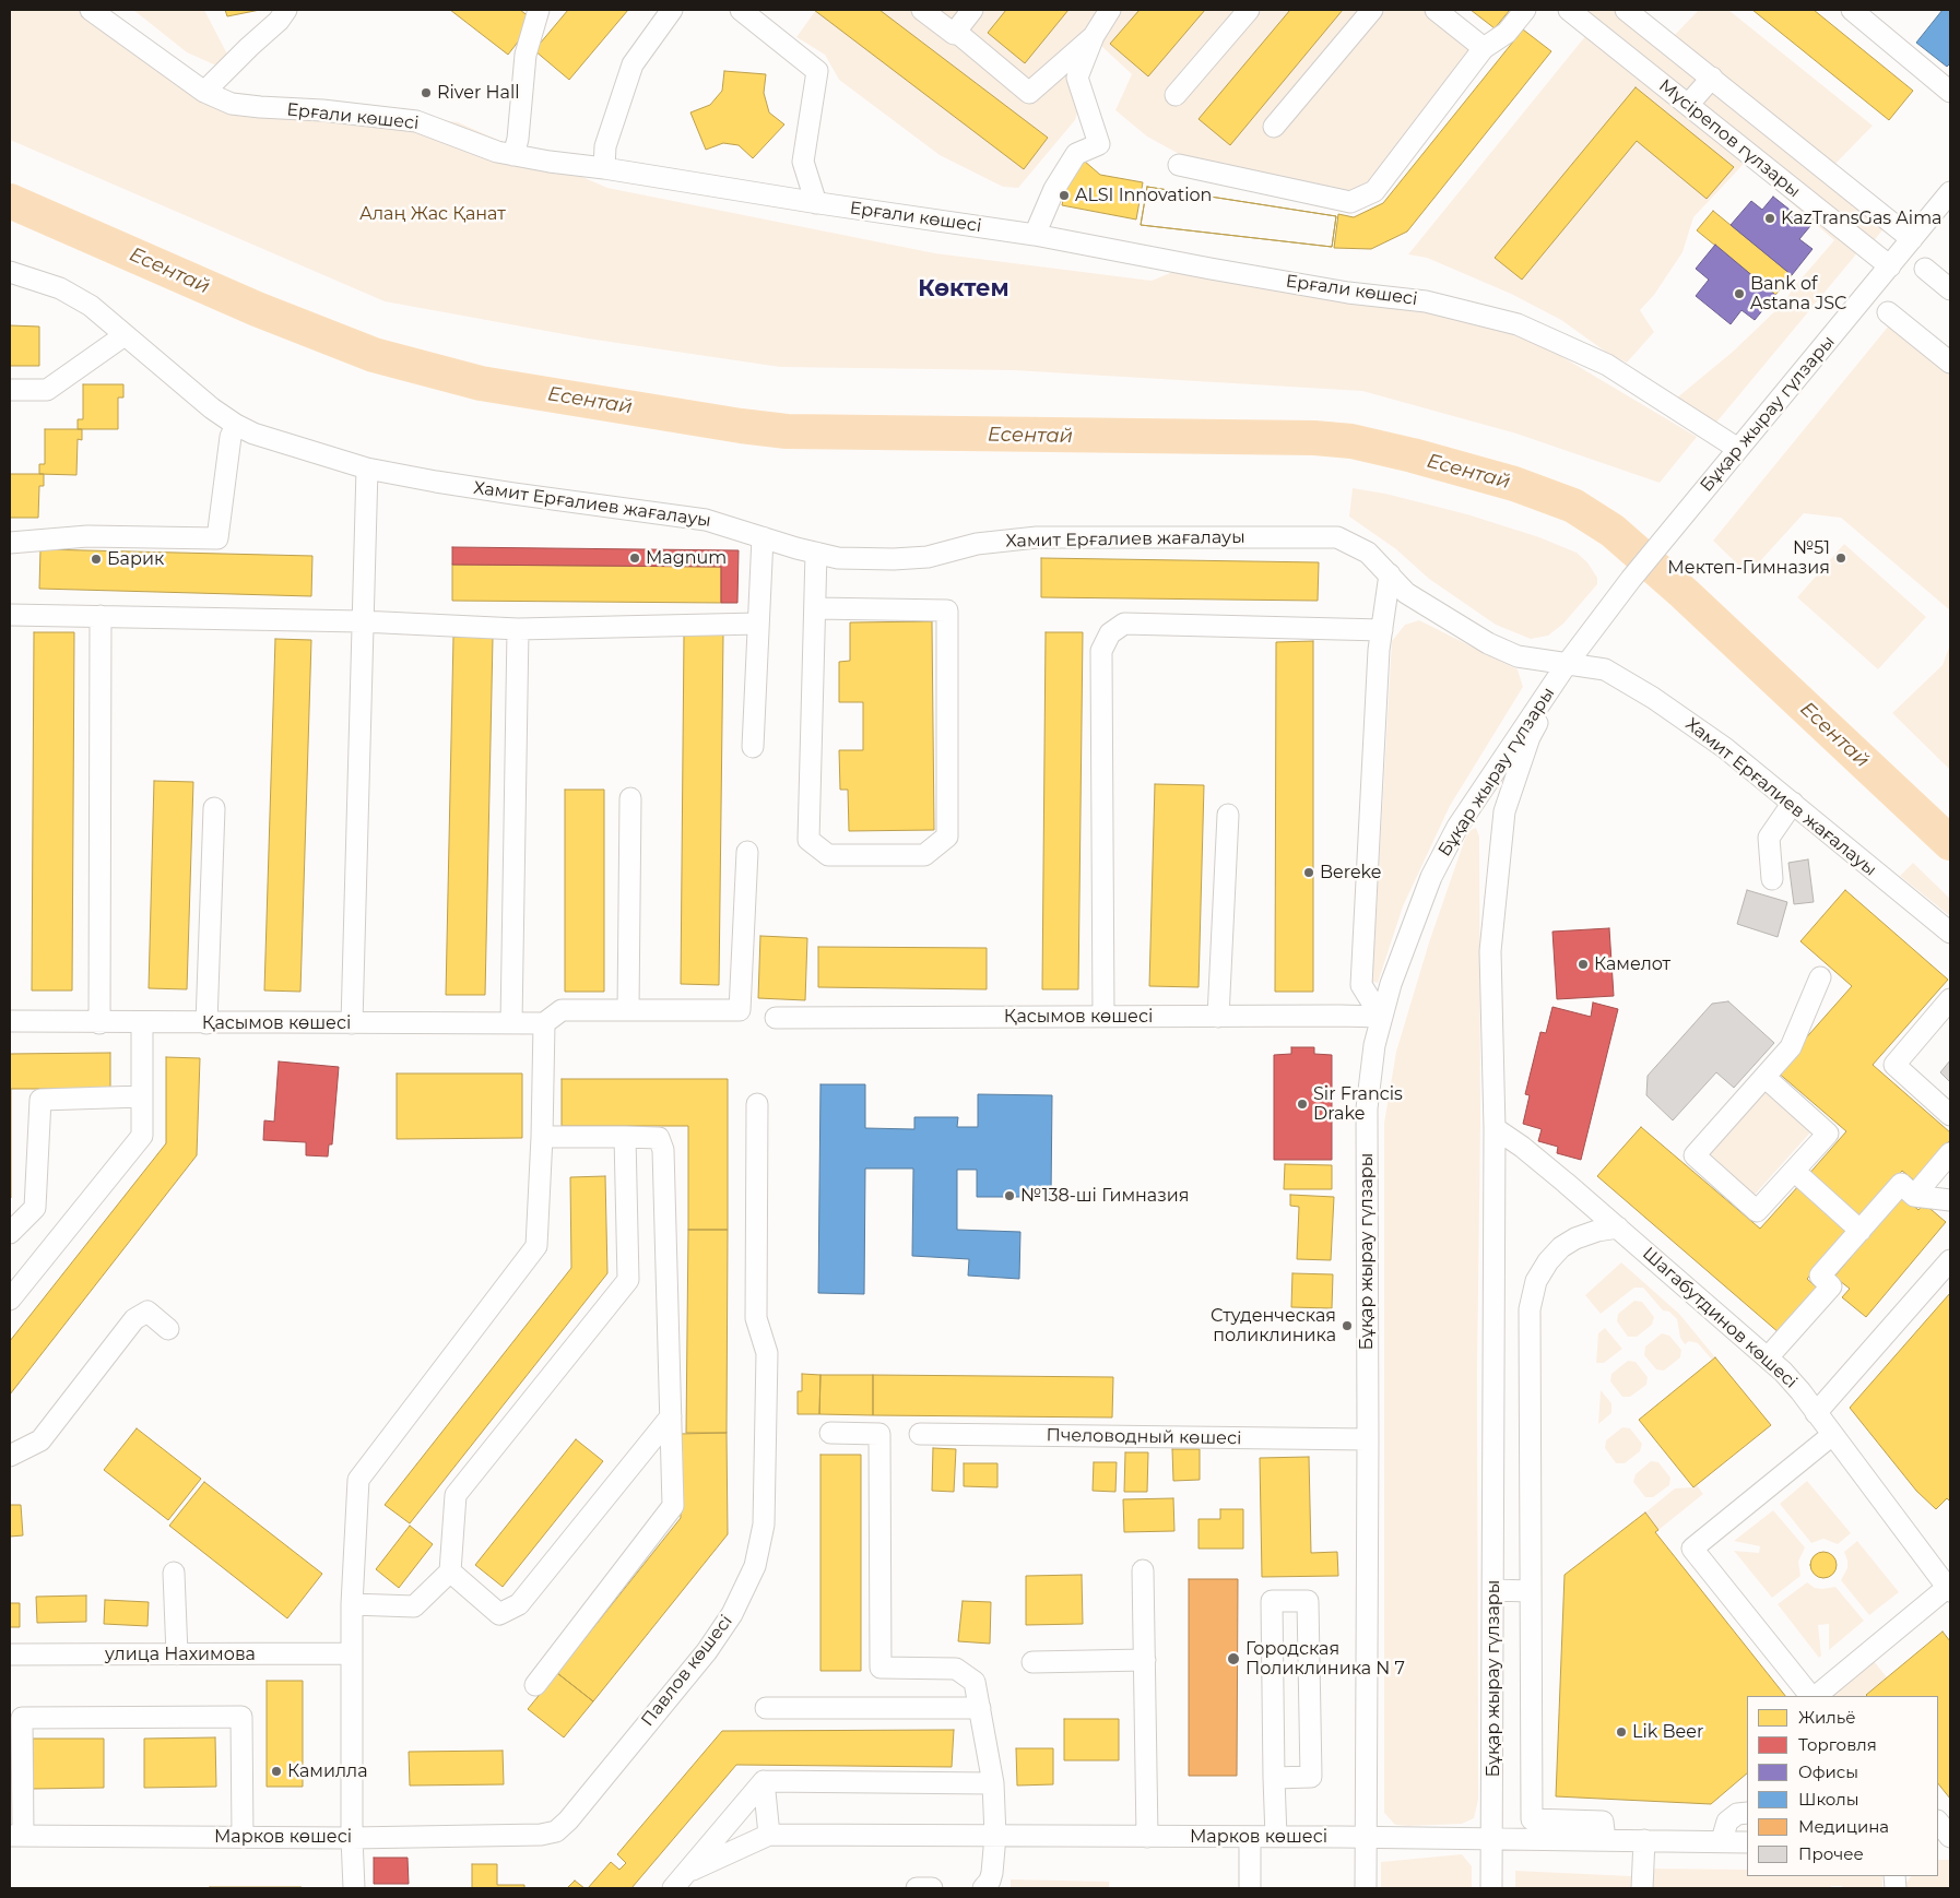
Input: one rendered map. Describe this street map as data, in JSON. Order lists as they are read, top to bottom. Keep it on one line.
{"streets":{"street":["Ерғали көшесі","Мүсірепов гүлзары","Бұқар жырау гүлзары","Хамит Ерғалиев жағалауы","Қасымов көшесі","Шагабутдинов көшесі","Пчеловодный көшесі","улица Нахимова","Павлов көшесі","Марков көшесі"]},"crossings":[["Ерғали көшесі","Бұқар жырау гүлзары"],["Мүсірепов гүлзары","Бұқар жырау гүлзары"],["Бұқар жырау гүлзары","Хамит Ерғалиев жағалауы"],["Бұқар жырау гүлзары","Қасымов көшесі"],["Бұқар жырау гүлзары","Шагабутдинов көшесі"],["Бұқар жырау гүлзары","Пчеловодный көшесі"],["Бұқар жырау гүлзары","Марков көшесі"],["Павлов көшесі","Марков көшесі"]],"districts":["Көктем"],"water":["Есентай"],"parks":["Алаң Жас Қанат"],"places":["River Hall","ALSI Innovation","KazTransGas Aima","Bank of Astana JSC","Magnum","№51 Мектеп-Гимназия","Барик","Bereke","Камелот","Sir Francis Drake","№138-ші Гимназия","Студенческая поликлиника","Городская Поликлиника N 7","Lik Beer","Камилла"],"legend":["Жильё","Торговля","Офисы","Школы","Медицина","Прочее"]}
